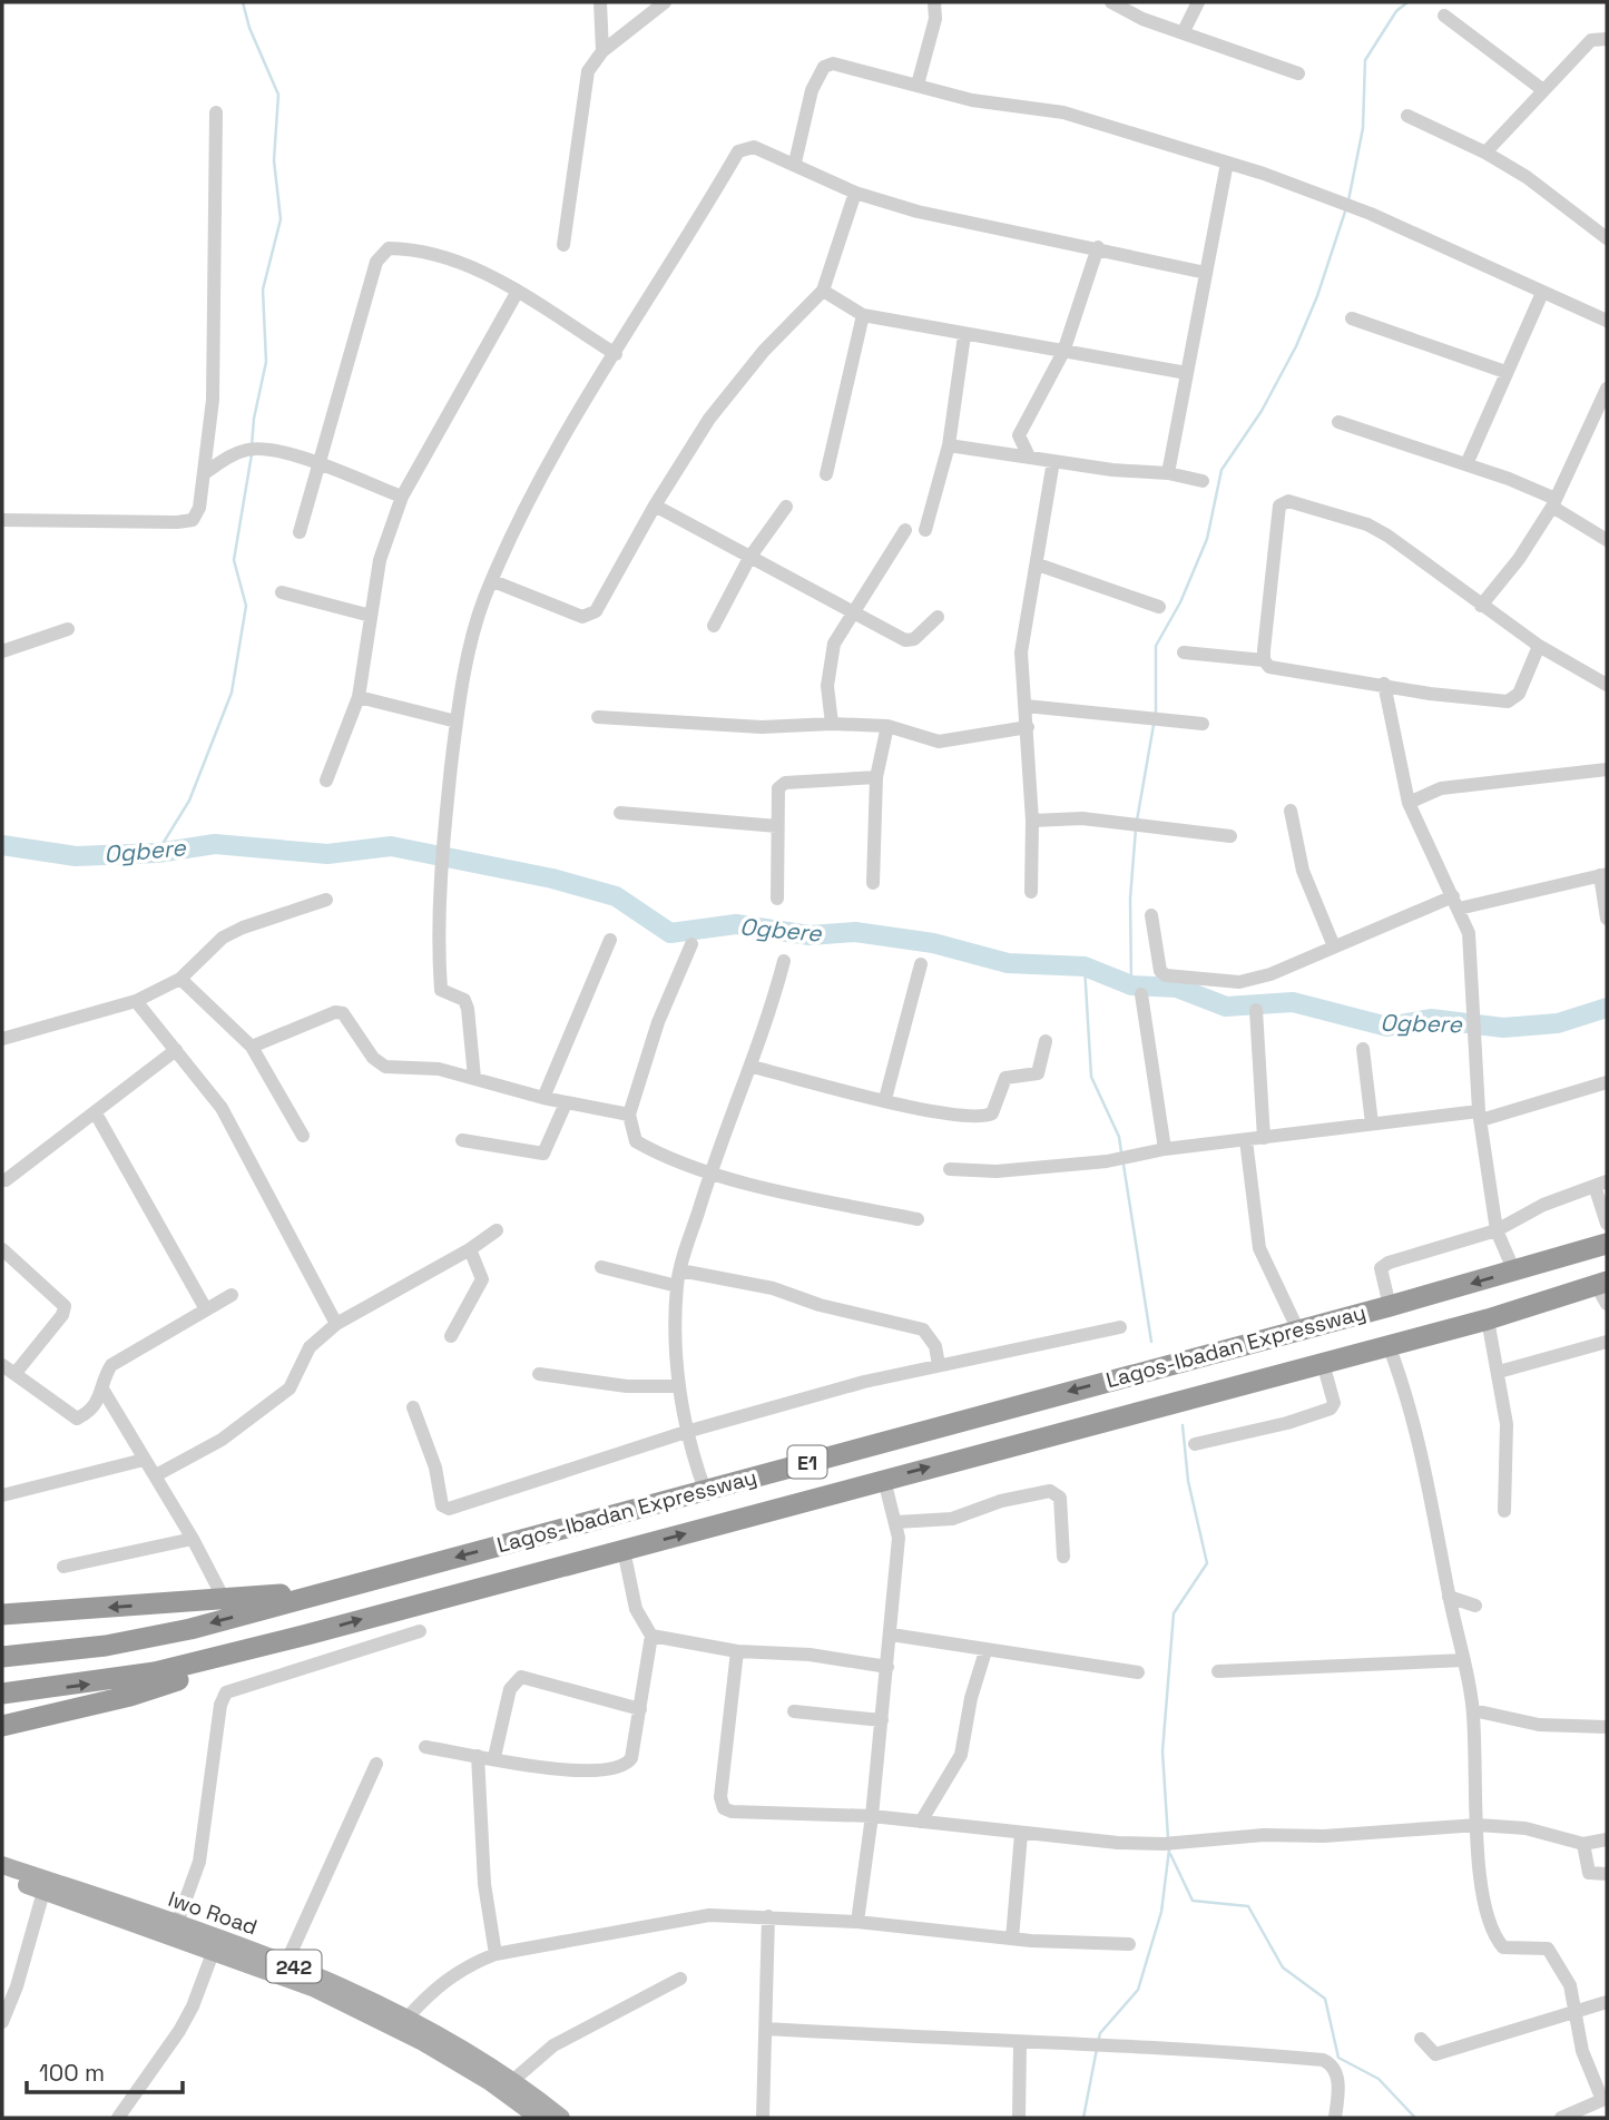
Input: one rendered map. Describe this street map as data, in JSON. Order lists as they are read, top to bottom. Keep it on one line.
{"streets":{"highway":["Lagos-Ibadan Expressway","E1"],"main road":["Iwo Road","242"]},"water":["Ogbere"],"scale_bar":"100 m"}
